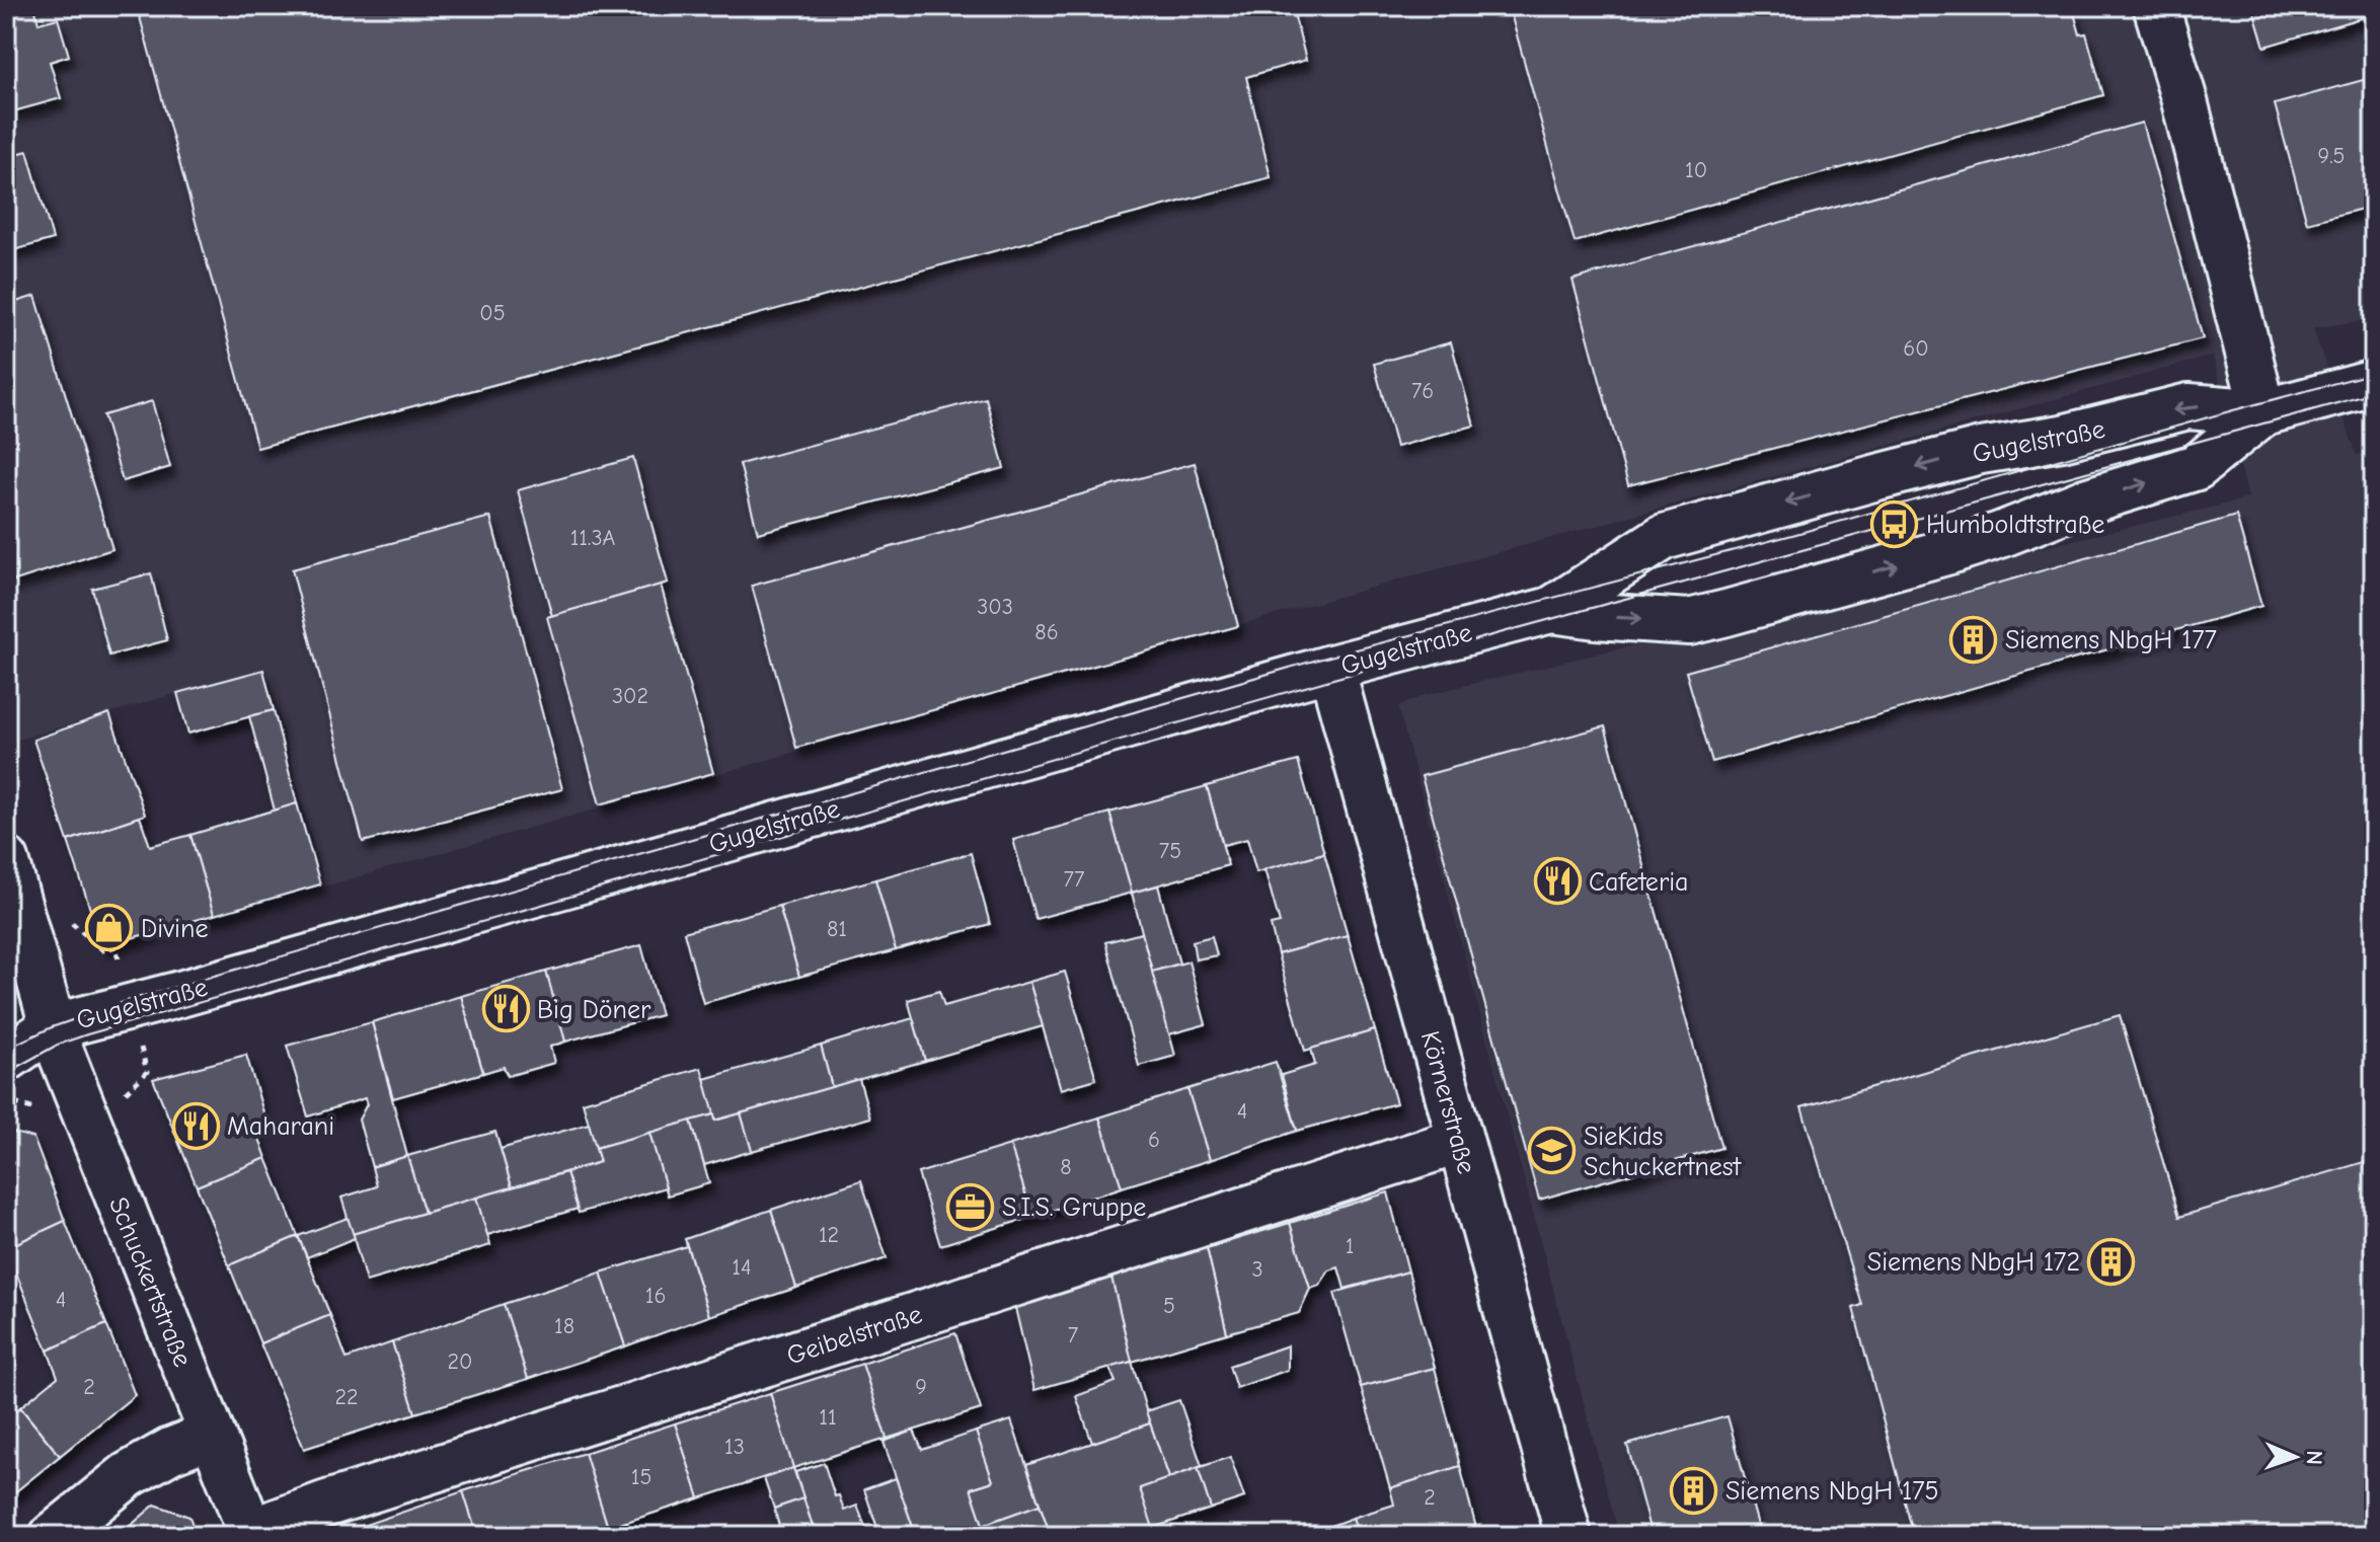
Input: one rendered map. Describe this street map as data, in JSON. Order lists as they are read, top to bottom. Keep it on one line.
{"streets":{"street":["Gugelstraße","Körnerstraße","Schuckertstraße","Geibelstraße"]},"crossings":[["Gugelstraße","Körnerstraße"],["Gugelstraße","Schuckertstraße"],["Körnerstraße","Geibelstraße"],["Schuckertstraße","Geibelstraße"]],"places":{"bus stop":["Humboldtstraße"],"building":["Siemens NbgH 177","Siemens NbgH 172","Siemens NbgH 175"],"restaurant":["Cafeteria","Big Döner","Maharani"],"shop":["Divine"],"school or university":["SieKids Schuckertnest"],"office":["S.I.S. Gruppe"]},"house_numbers":["9.5","10","05","60","76","11.3A","303","86","302","75","77","81","4","6","8","12","1","14","3","16","4","5","18","7","20","2","9","22","11","13","15","2"],"north":"right"}
